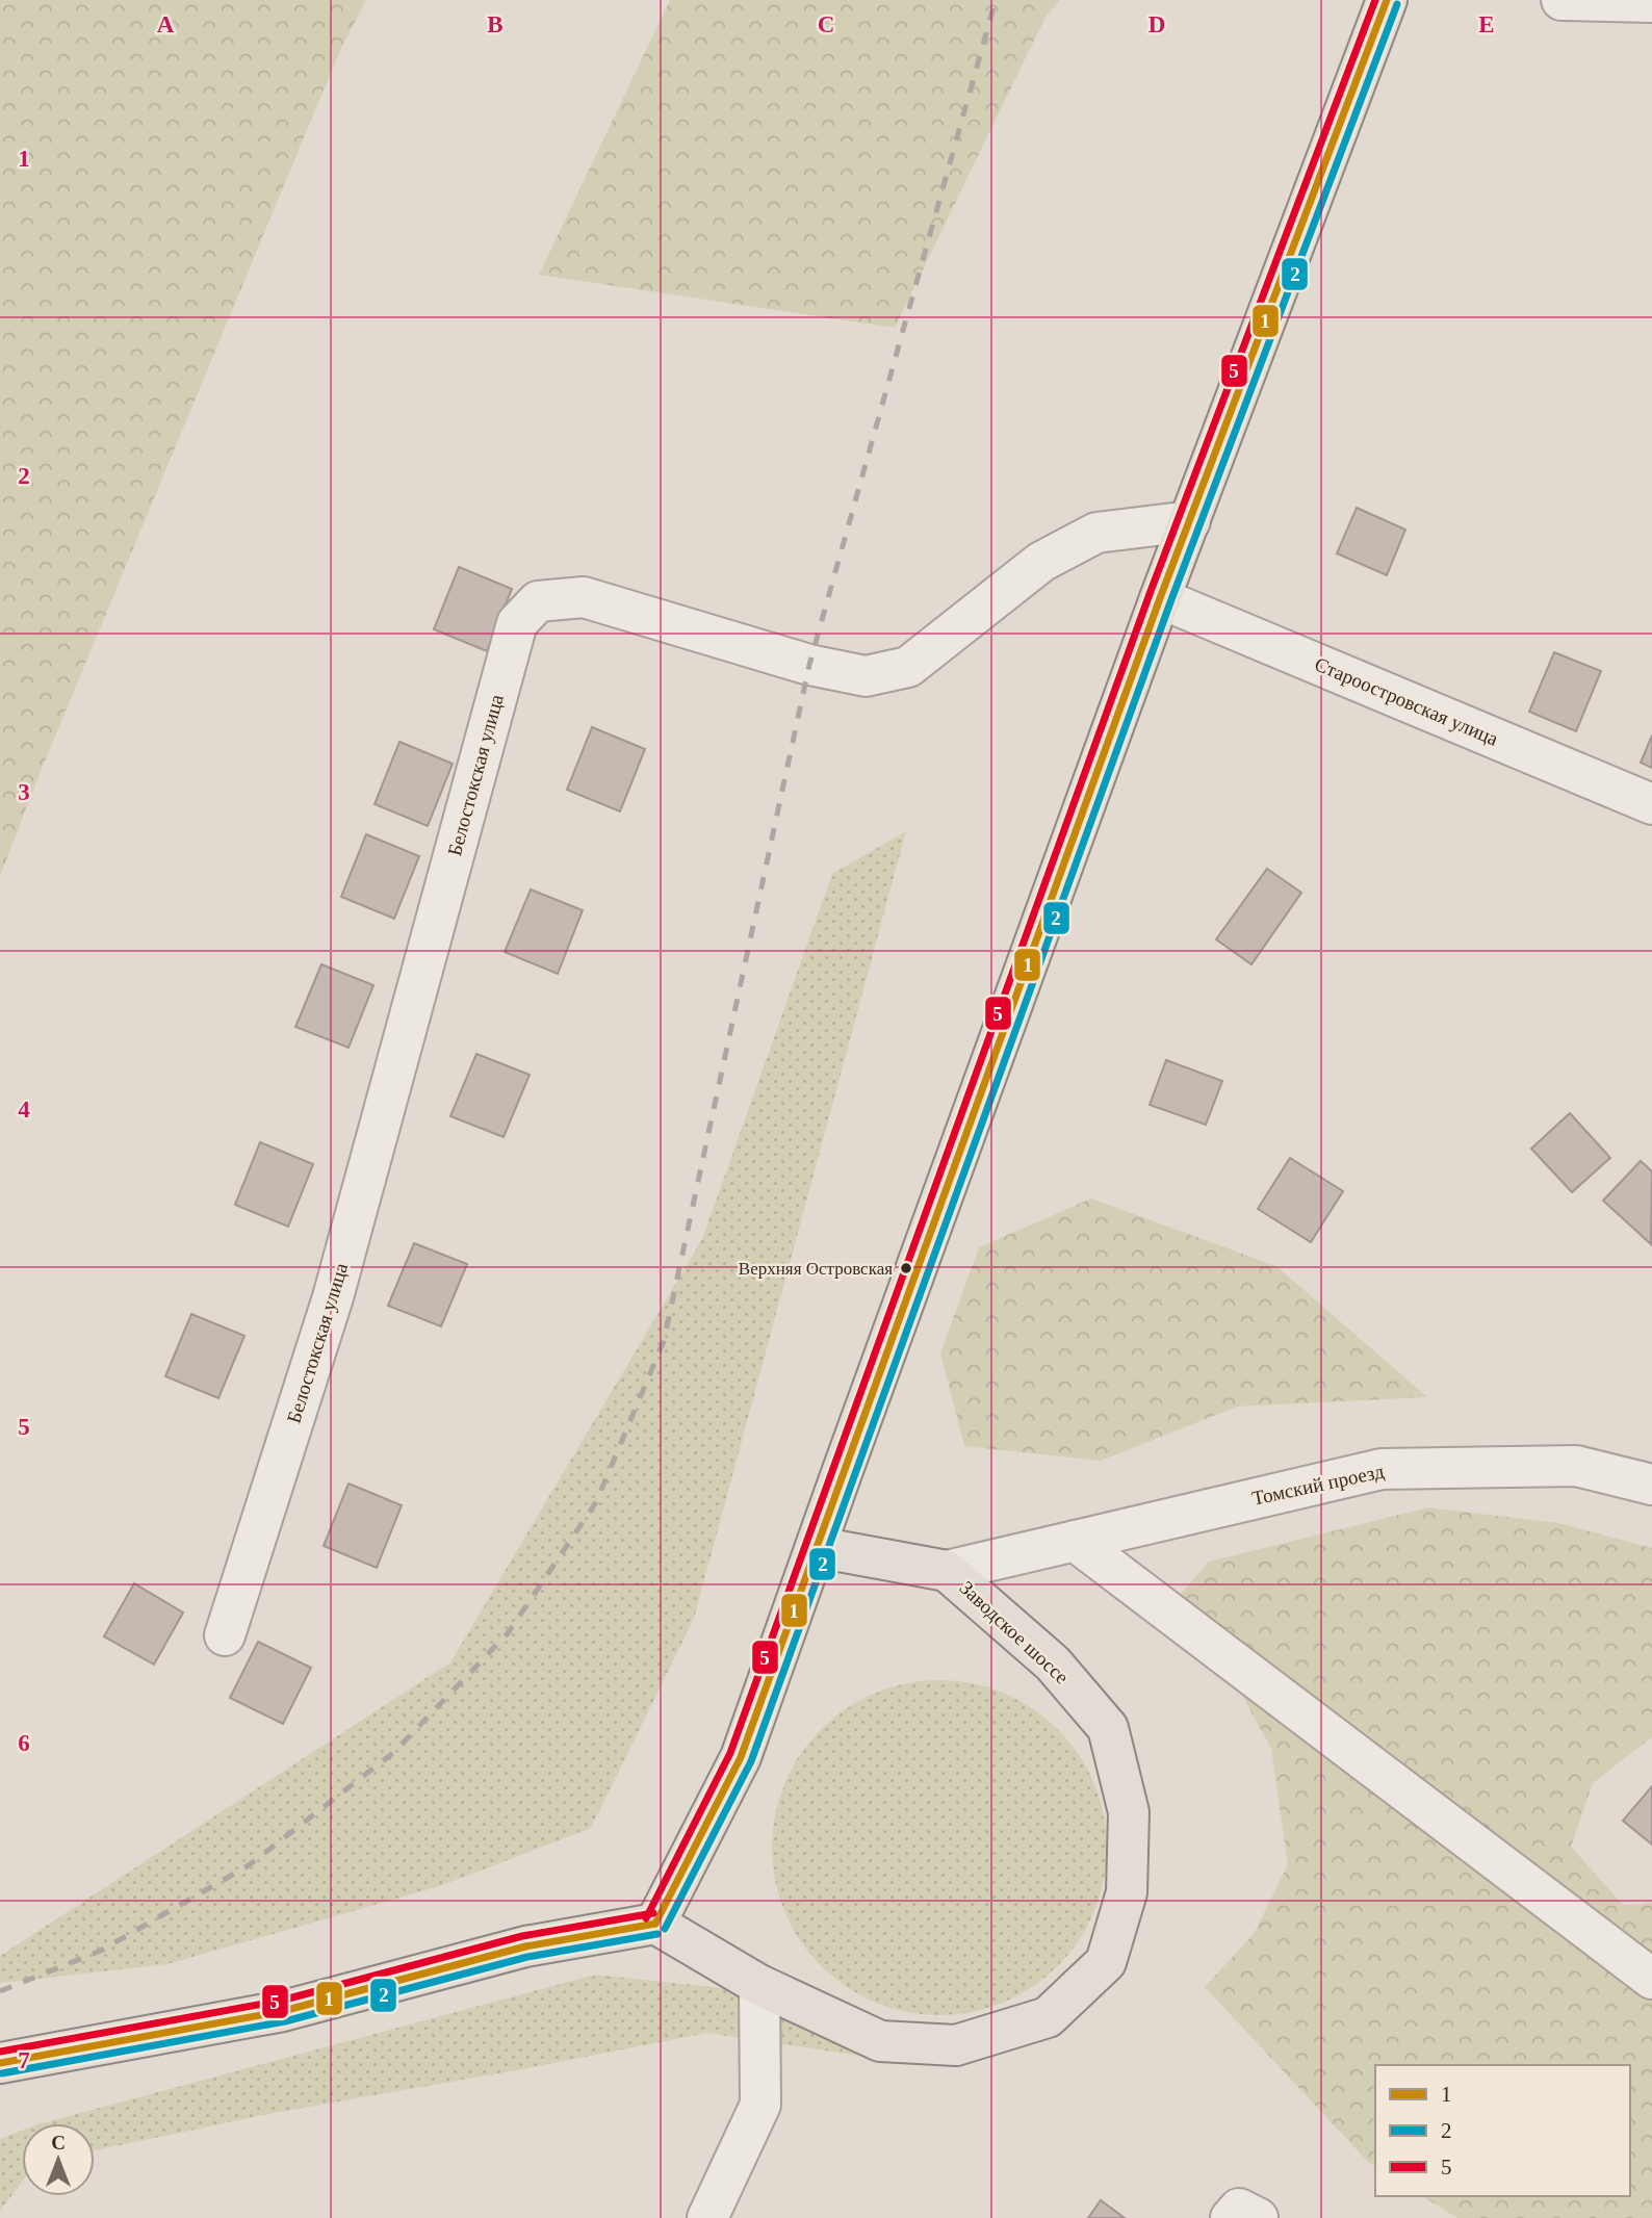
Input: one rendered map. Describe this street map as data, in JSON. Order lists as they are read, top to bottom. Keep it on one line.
{"streets":{"main road":["Заводское шоссе"],"street":["Староостровская улица","Белостокская улица","Томский проезд"]},"crossings":[["Томский проезд","Заводское шоссе"]],"places":["Верхняя Островская"],"lines":["transit line 1","transit line 5","transit line 2"],"legend":["1","2","5"],"north":"top","grid":{"columns":["A","B","C","D","E"],"rows":["1","2","3","4","5","6","7"]}}
